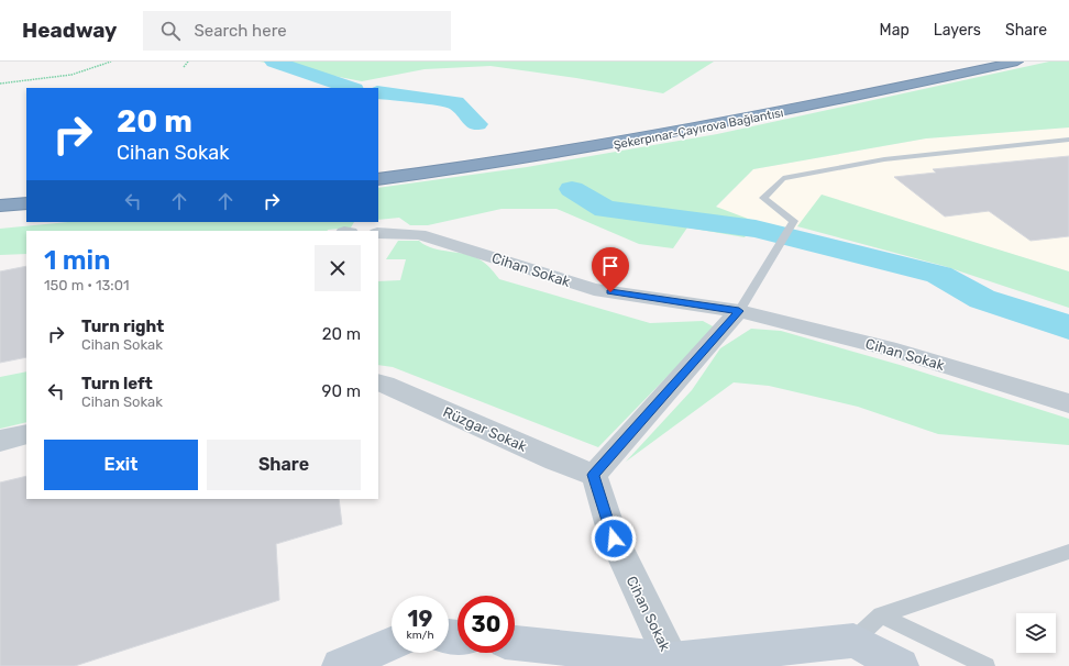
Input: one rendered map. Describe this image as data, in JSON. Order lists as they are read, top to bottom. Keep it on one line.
{"streets":{"highway":["Şekerpınar-Çayırova Bağlantısı"],"street":["Cihan Sokak","Rüzgar Sokak"]},"crossings":[["Cihan Sokak","Rüzgar Sokak"]],"page":{"header":"Headway","search":"Search here","nav":["Map","Layers","Share"],"turn":["20 m","Cihan Sokak"],"heading":["1 min","150 m · 13:01"],"list":[{"name":"Turn right","note":"Cihan Sokak","value":"20 m"},{"name":"Turn left","note":"Cihan Sokak","value":"90 m"}],"buttons":["Exit","Share"],"speed":"19 km/h","limit":"30"}}
